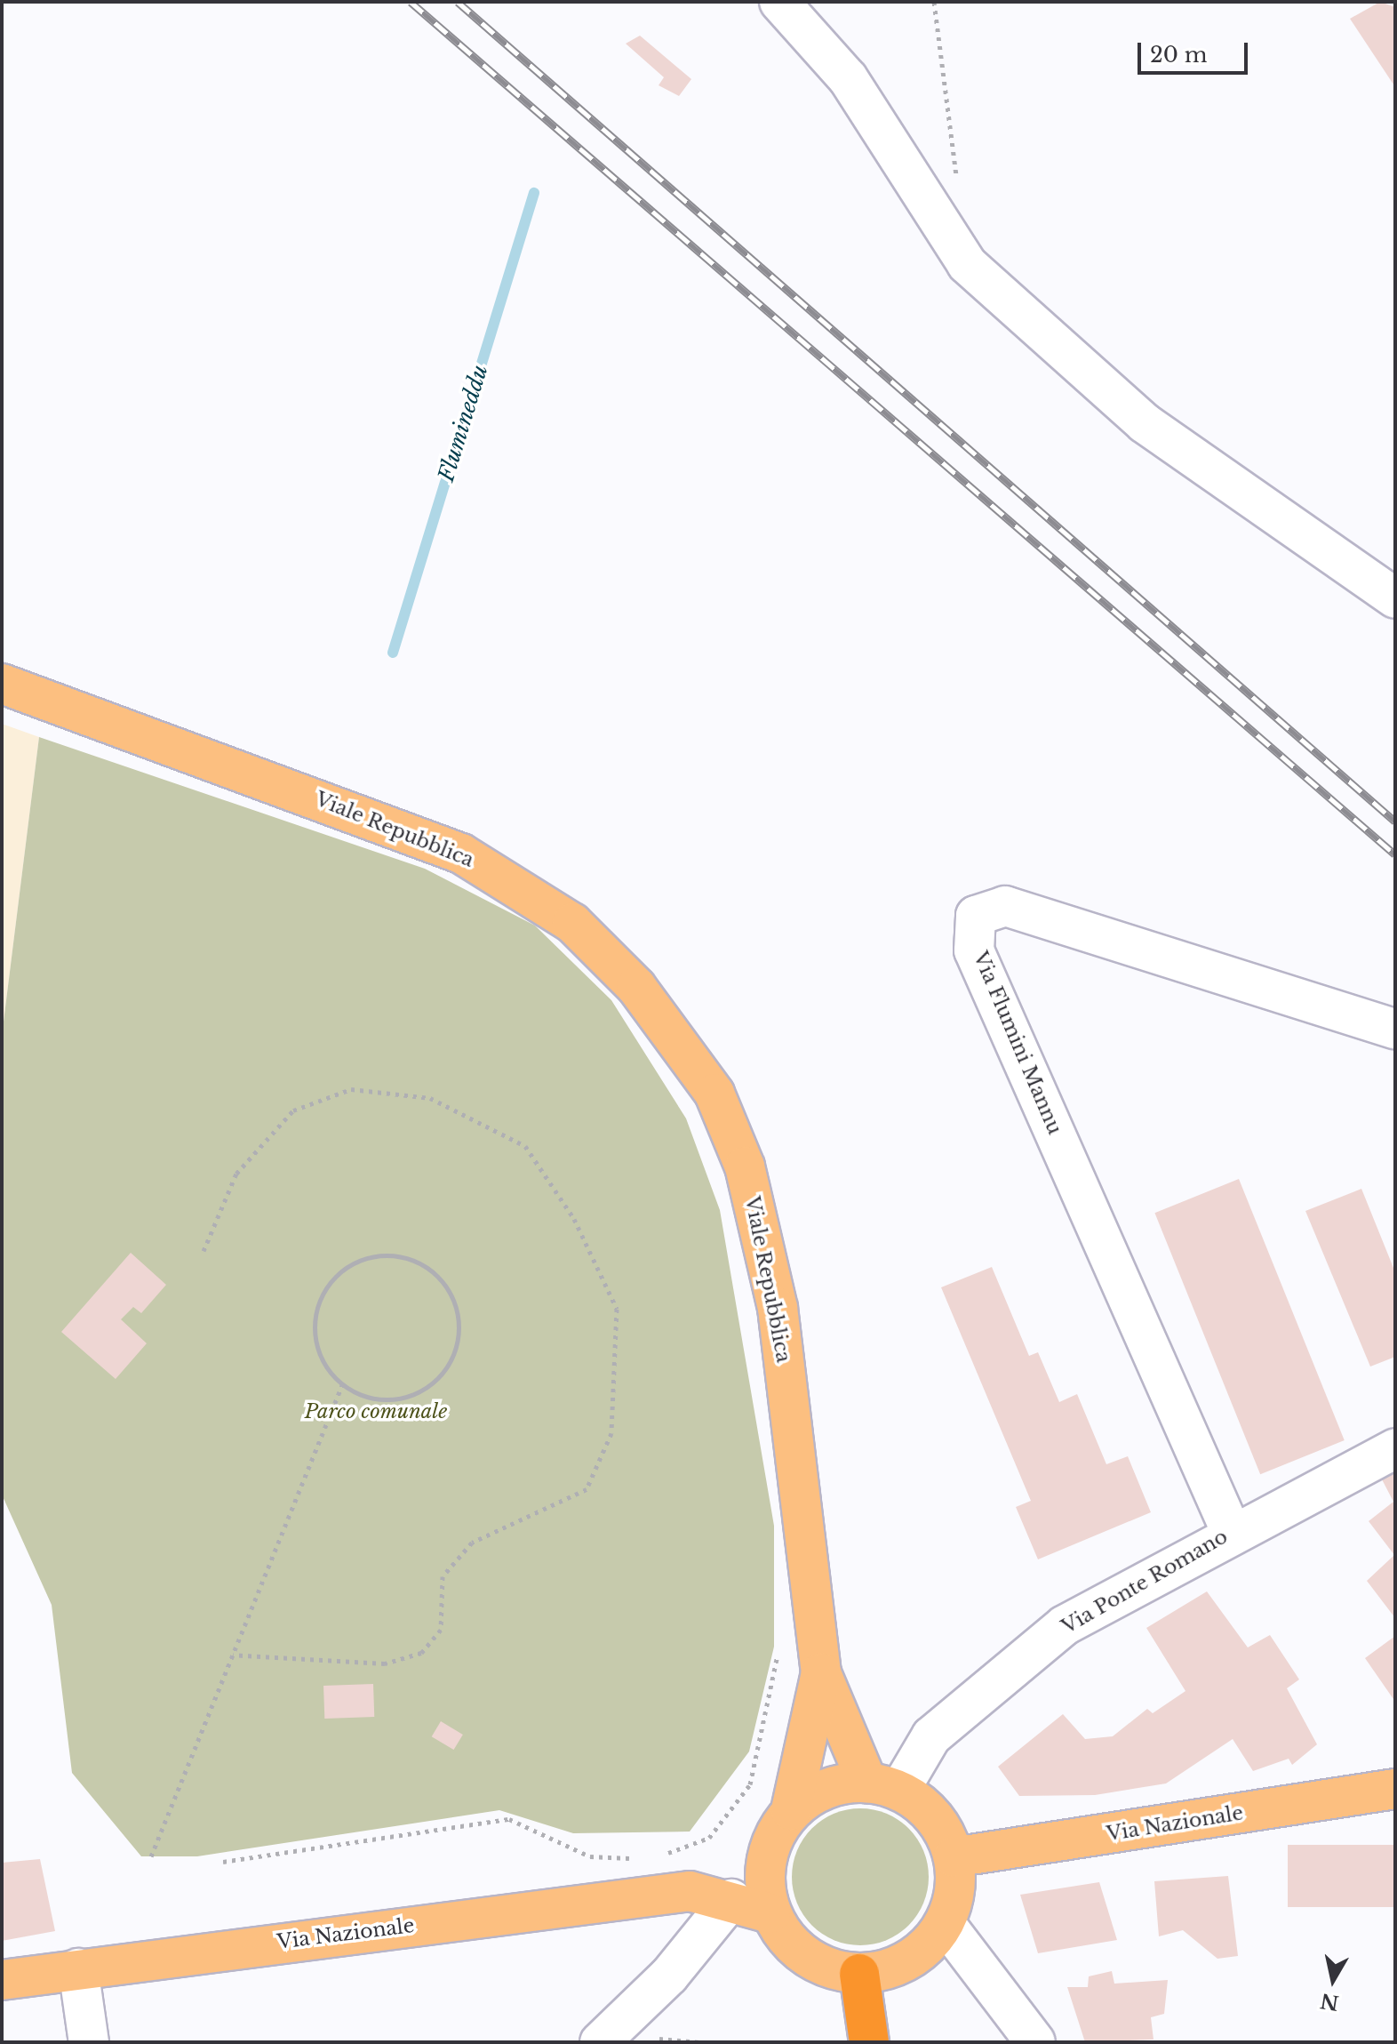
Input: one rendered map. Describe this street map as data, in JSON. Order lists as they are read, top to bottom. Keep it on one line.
{"streets":{"main road":["Viale Repubblica","Via Nazionale"],"street":["Via Flumini Mannu","Via Ponte Romano"]},"crossings":[["Viale Repubblica","Via Ponte Romano"],["Viale Repubblica","Via Nazionale"],["Via Flumini Mannu","Via Ponte Romano"],["Via Ponte Romano","Via Nazionale"]],"water":["Flumineddu"],"parks":["Parco comunale"],"scale_bar":"20 m","north":"bottom"}
